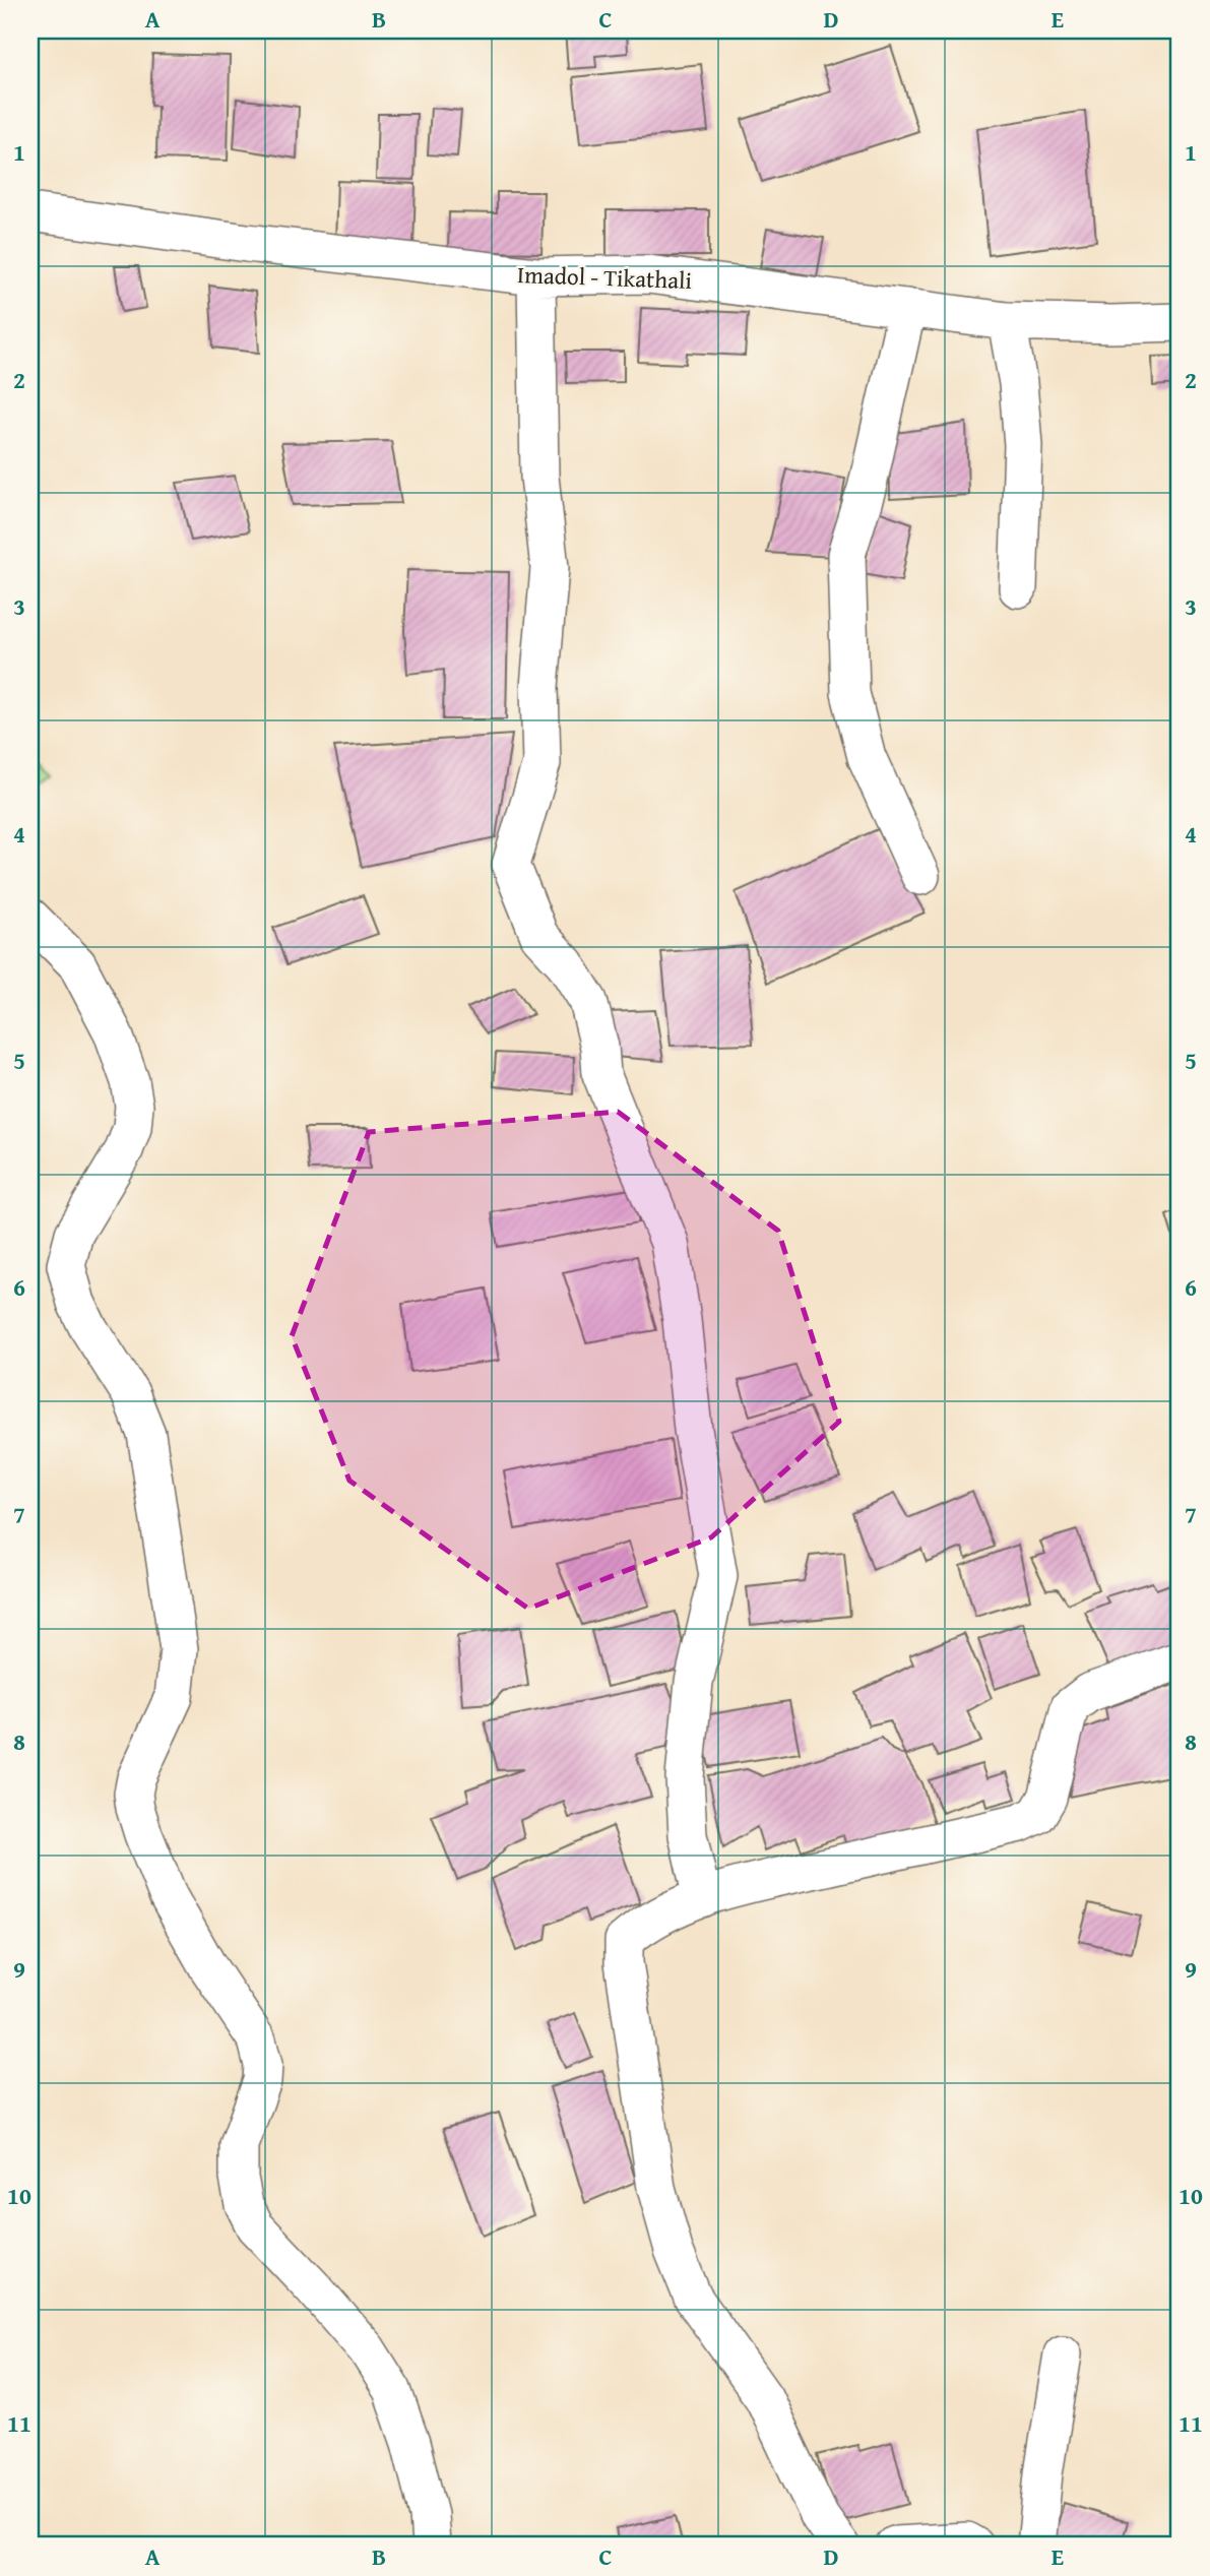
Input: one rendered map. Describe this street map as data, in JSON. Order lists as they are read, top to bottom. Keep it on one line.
{"streets":{"street":["Imadol - Tikathali"]},"grid":{"columns":["A","B","C","D","E"],"rows":["1","2","3","4","5","6","7","8","9","10","11"]}}
